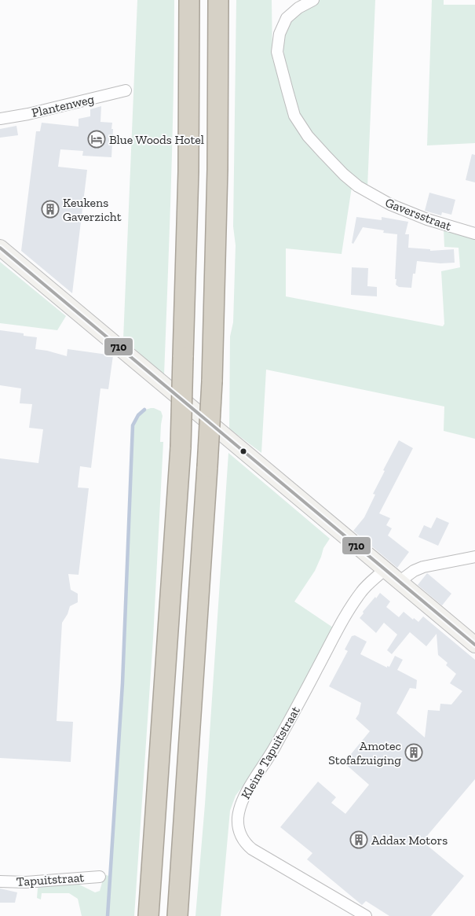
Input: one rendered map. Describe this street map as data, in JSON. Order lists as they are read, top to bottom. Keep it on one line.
{"streets":{"street":["Plantenweg","Gaversstraat","Kleine Tapuitstraat","Tapuitstraat"]},"places":{"hotel":["Blue Woods Hotel"],"building":["Keukens Gaverzicht","Amotec Stofafzuiging","Addax Motors"]},"lines":["transit line 710"]}
